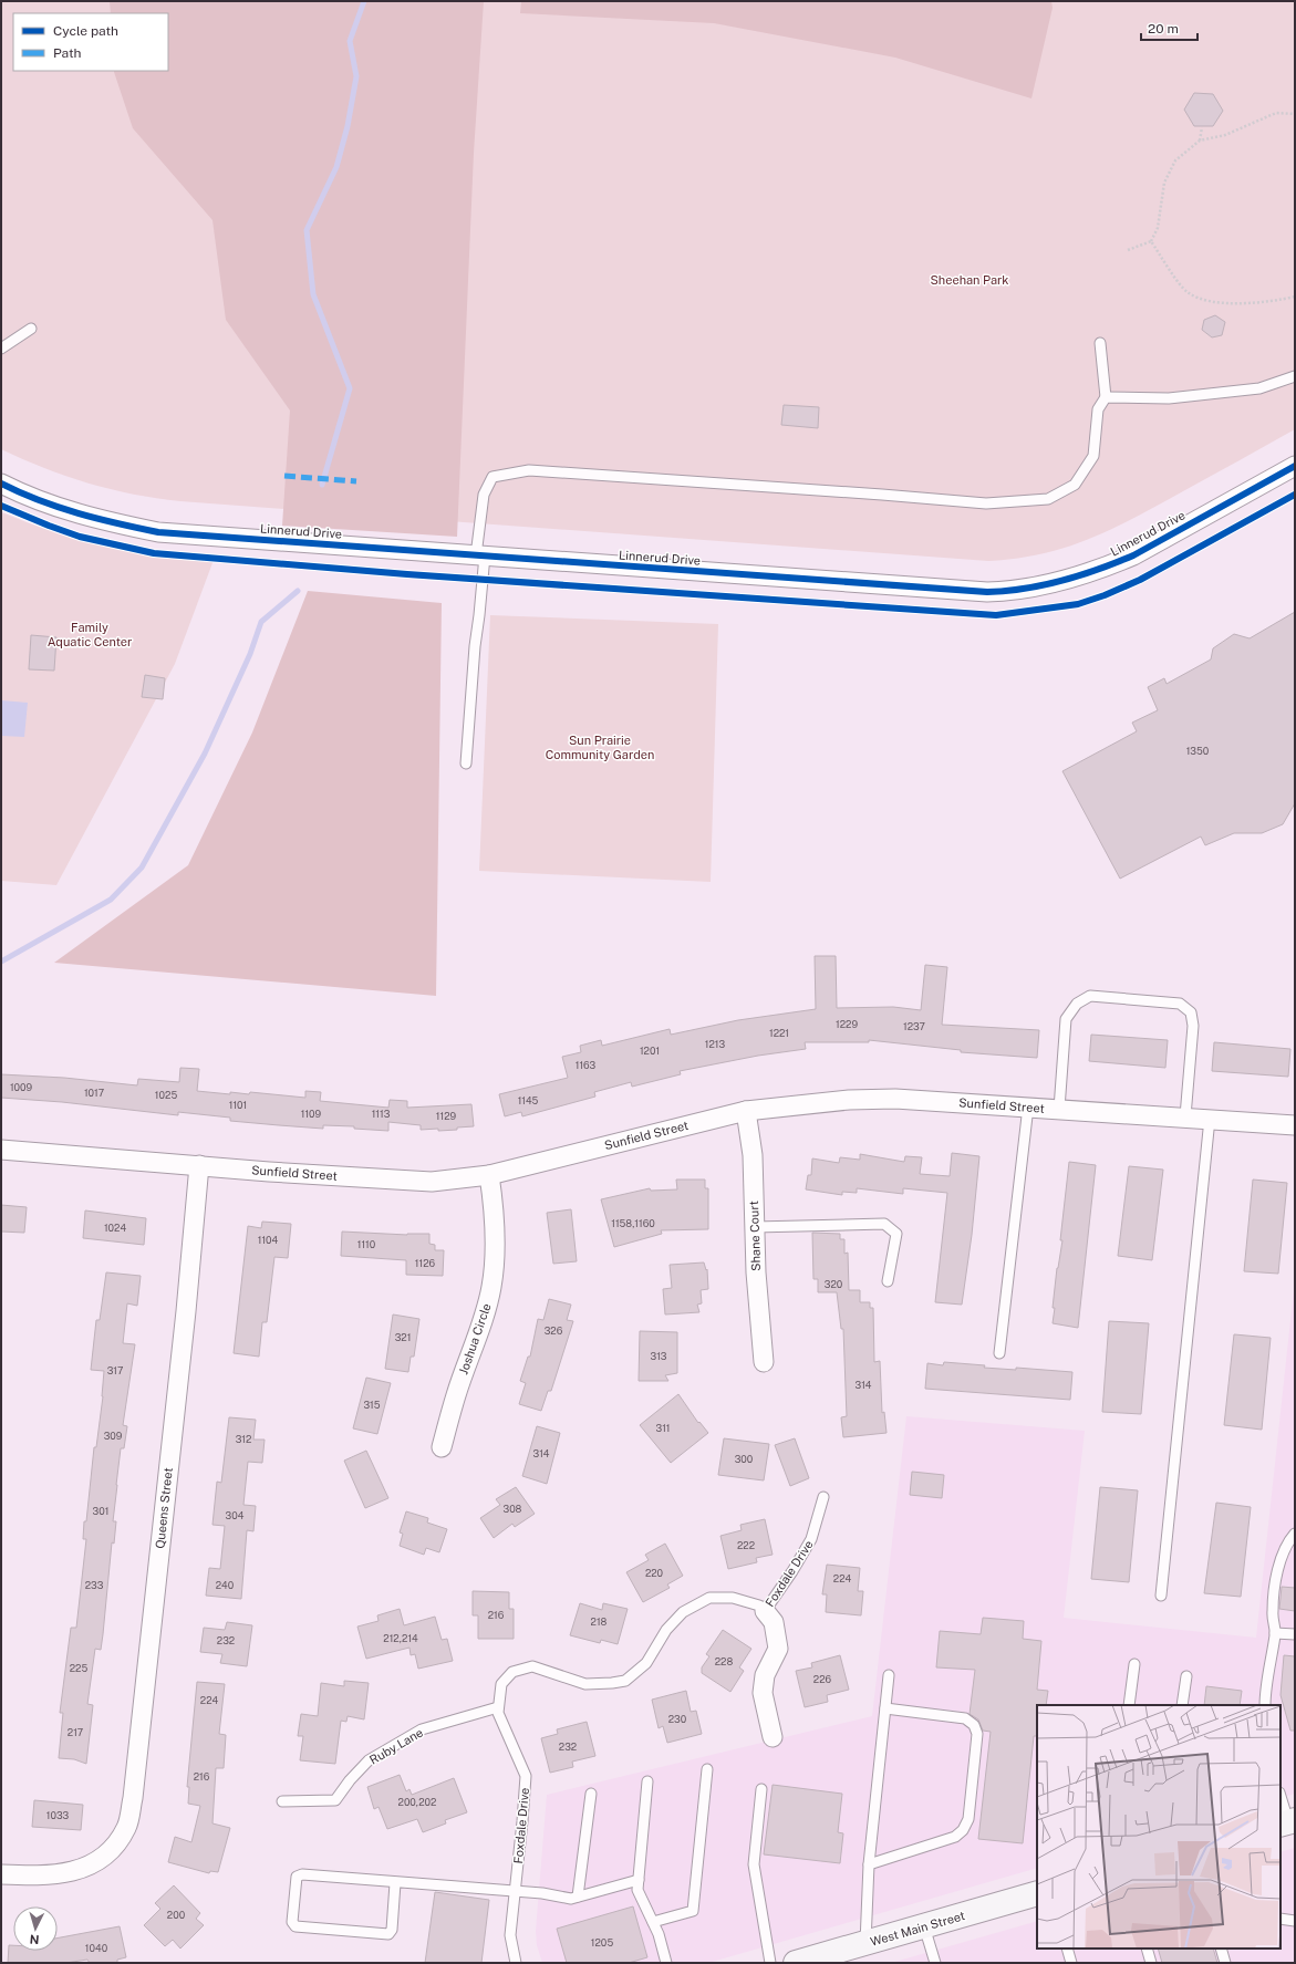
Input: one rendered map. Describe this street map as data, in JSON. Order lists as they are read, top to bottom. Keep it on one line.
{"streets":{"main road":["West Main Street"],"street":["Linnerud Drive","Sunfield Street","Shane Court","Joshua Circle","Queens Street"],"lane":["Foxdale Drive","Ruby Lane"]},"crossings":[["Sunfield Street","Shane Court"],["Sunfield Street","Joshua Circle"],["Sunfield Street","Queens Street"],["Foxdale Drive","Ruby Lane"]],"parks":["Sheehan Park","Family Aquatic Center","Sun Prairie Community Garden"],"house_numbers":["1350","1229","1237","1221","1213","1201","1163","1009","1017","1025","1145","1101","1109","1113","1129","1158,1160","1024","1104","1110","1126","320","326","321","313","317","314","315","311","309","312","314","300","308","301","304","222","220","224","233","240","216","218","212,214","232","228","225","226","224","230","217","232","216","200,202","1033","200","1205","1040"],"legend":["Cycle path","Path"],"scale_bar":"20 m","north":"bottom"}
